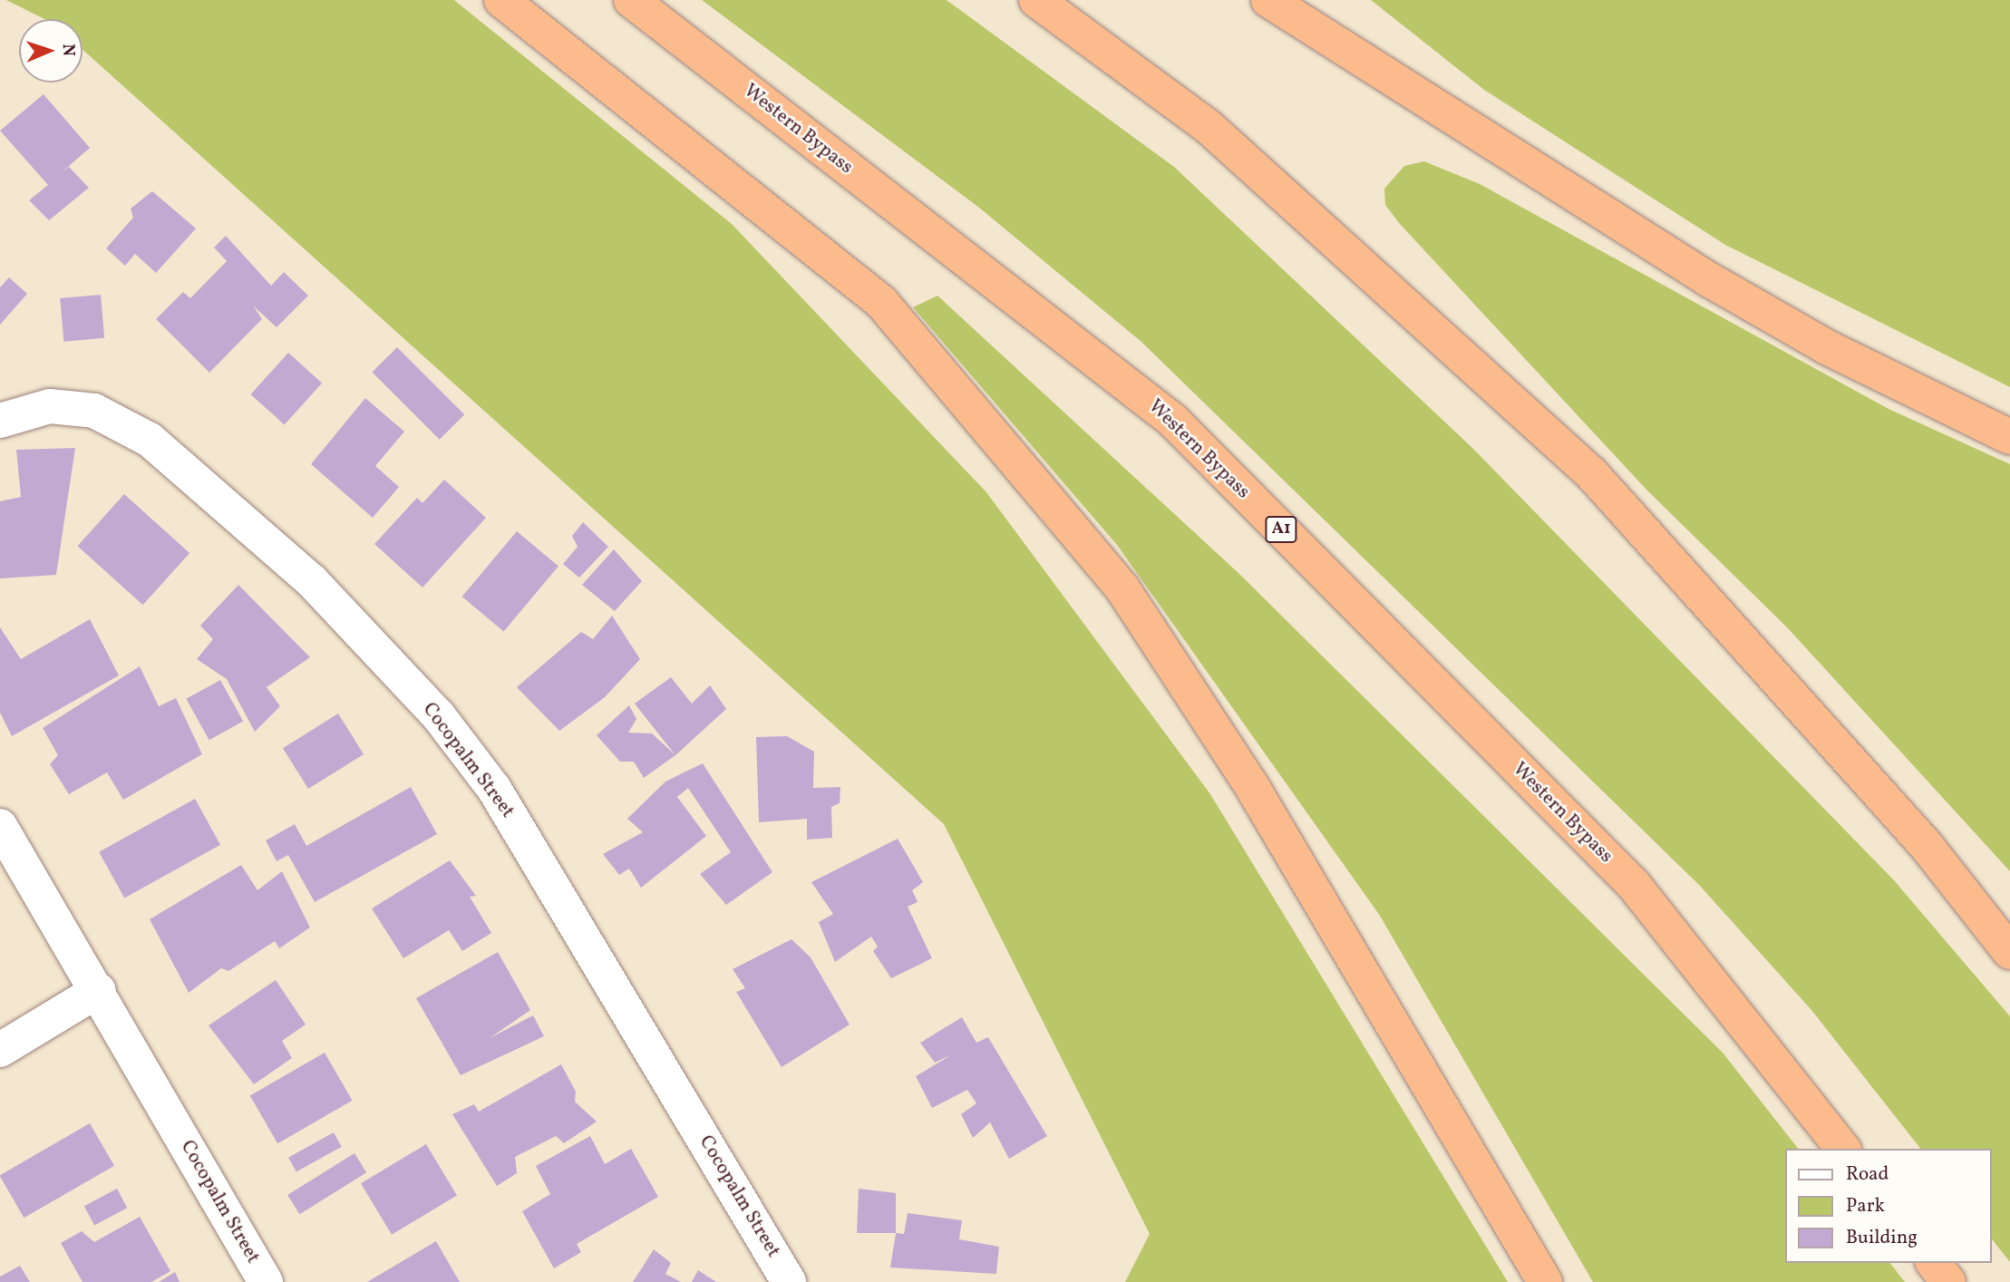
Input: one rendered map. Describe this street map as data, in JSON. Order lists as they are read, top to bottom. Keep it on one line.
{"streets":{"highway":["Western Bypass","A1"],"street":["Cocopalm Street"]},"legend":["Road","Park","Building"],"north":"right"}
